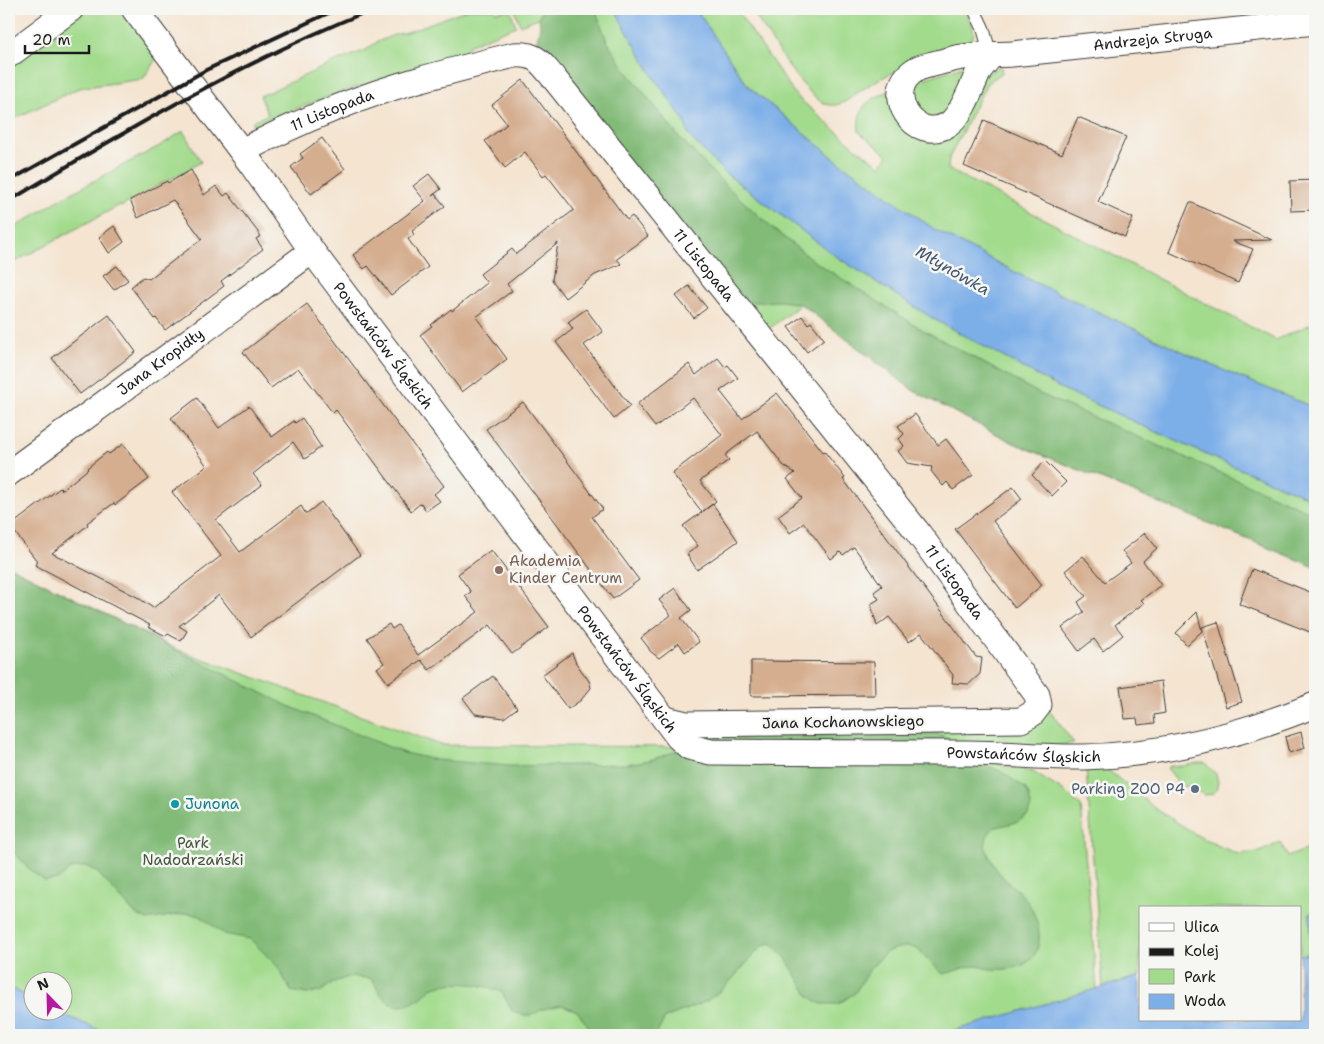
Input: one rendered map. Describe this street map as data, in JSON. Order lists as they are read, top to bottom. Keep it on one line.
{"streets":{"street":["Andrzeja Struga","11 Listopada","Powstańców Śląskich","Jana Kropidły","Jana Kochanowskiego"]},"crossings":[["11 Listopada","Powstańców Śląskich"],["11 Listopada","Jana Kochanowskiego"],["Powstańców Śląskich","Jana Kropidły"],["Powstańców Śląskich","Jana Kochanowskiego"]],"water":["Młynówka"],"parks":["Park Nadodrzański"],"places":["Akademia Kinder Centrum","Parking ZOO P4","Junona"],"legend":["Ulica","Kolej","Park","Woda"],"scale_bar":"20 m","north":"top left"}
